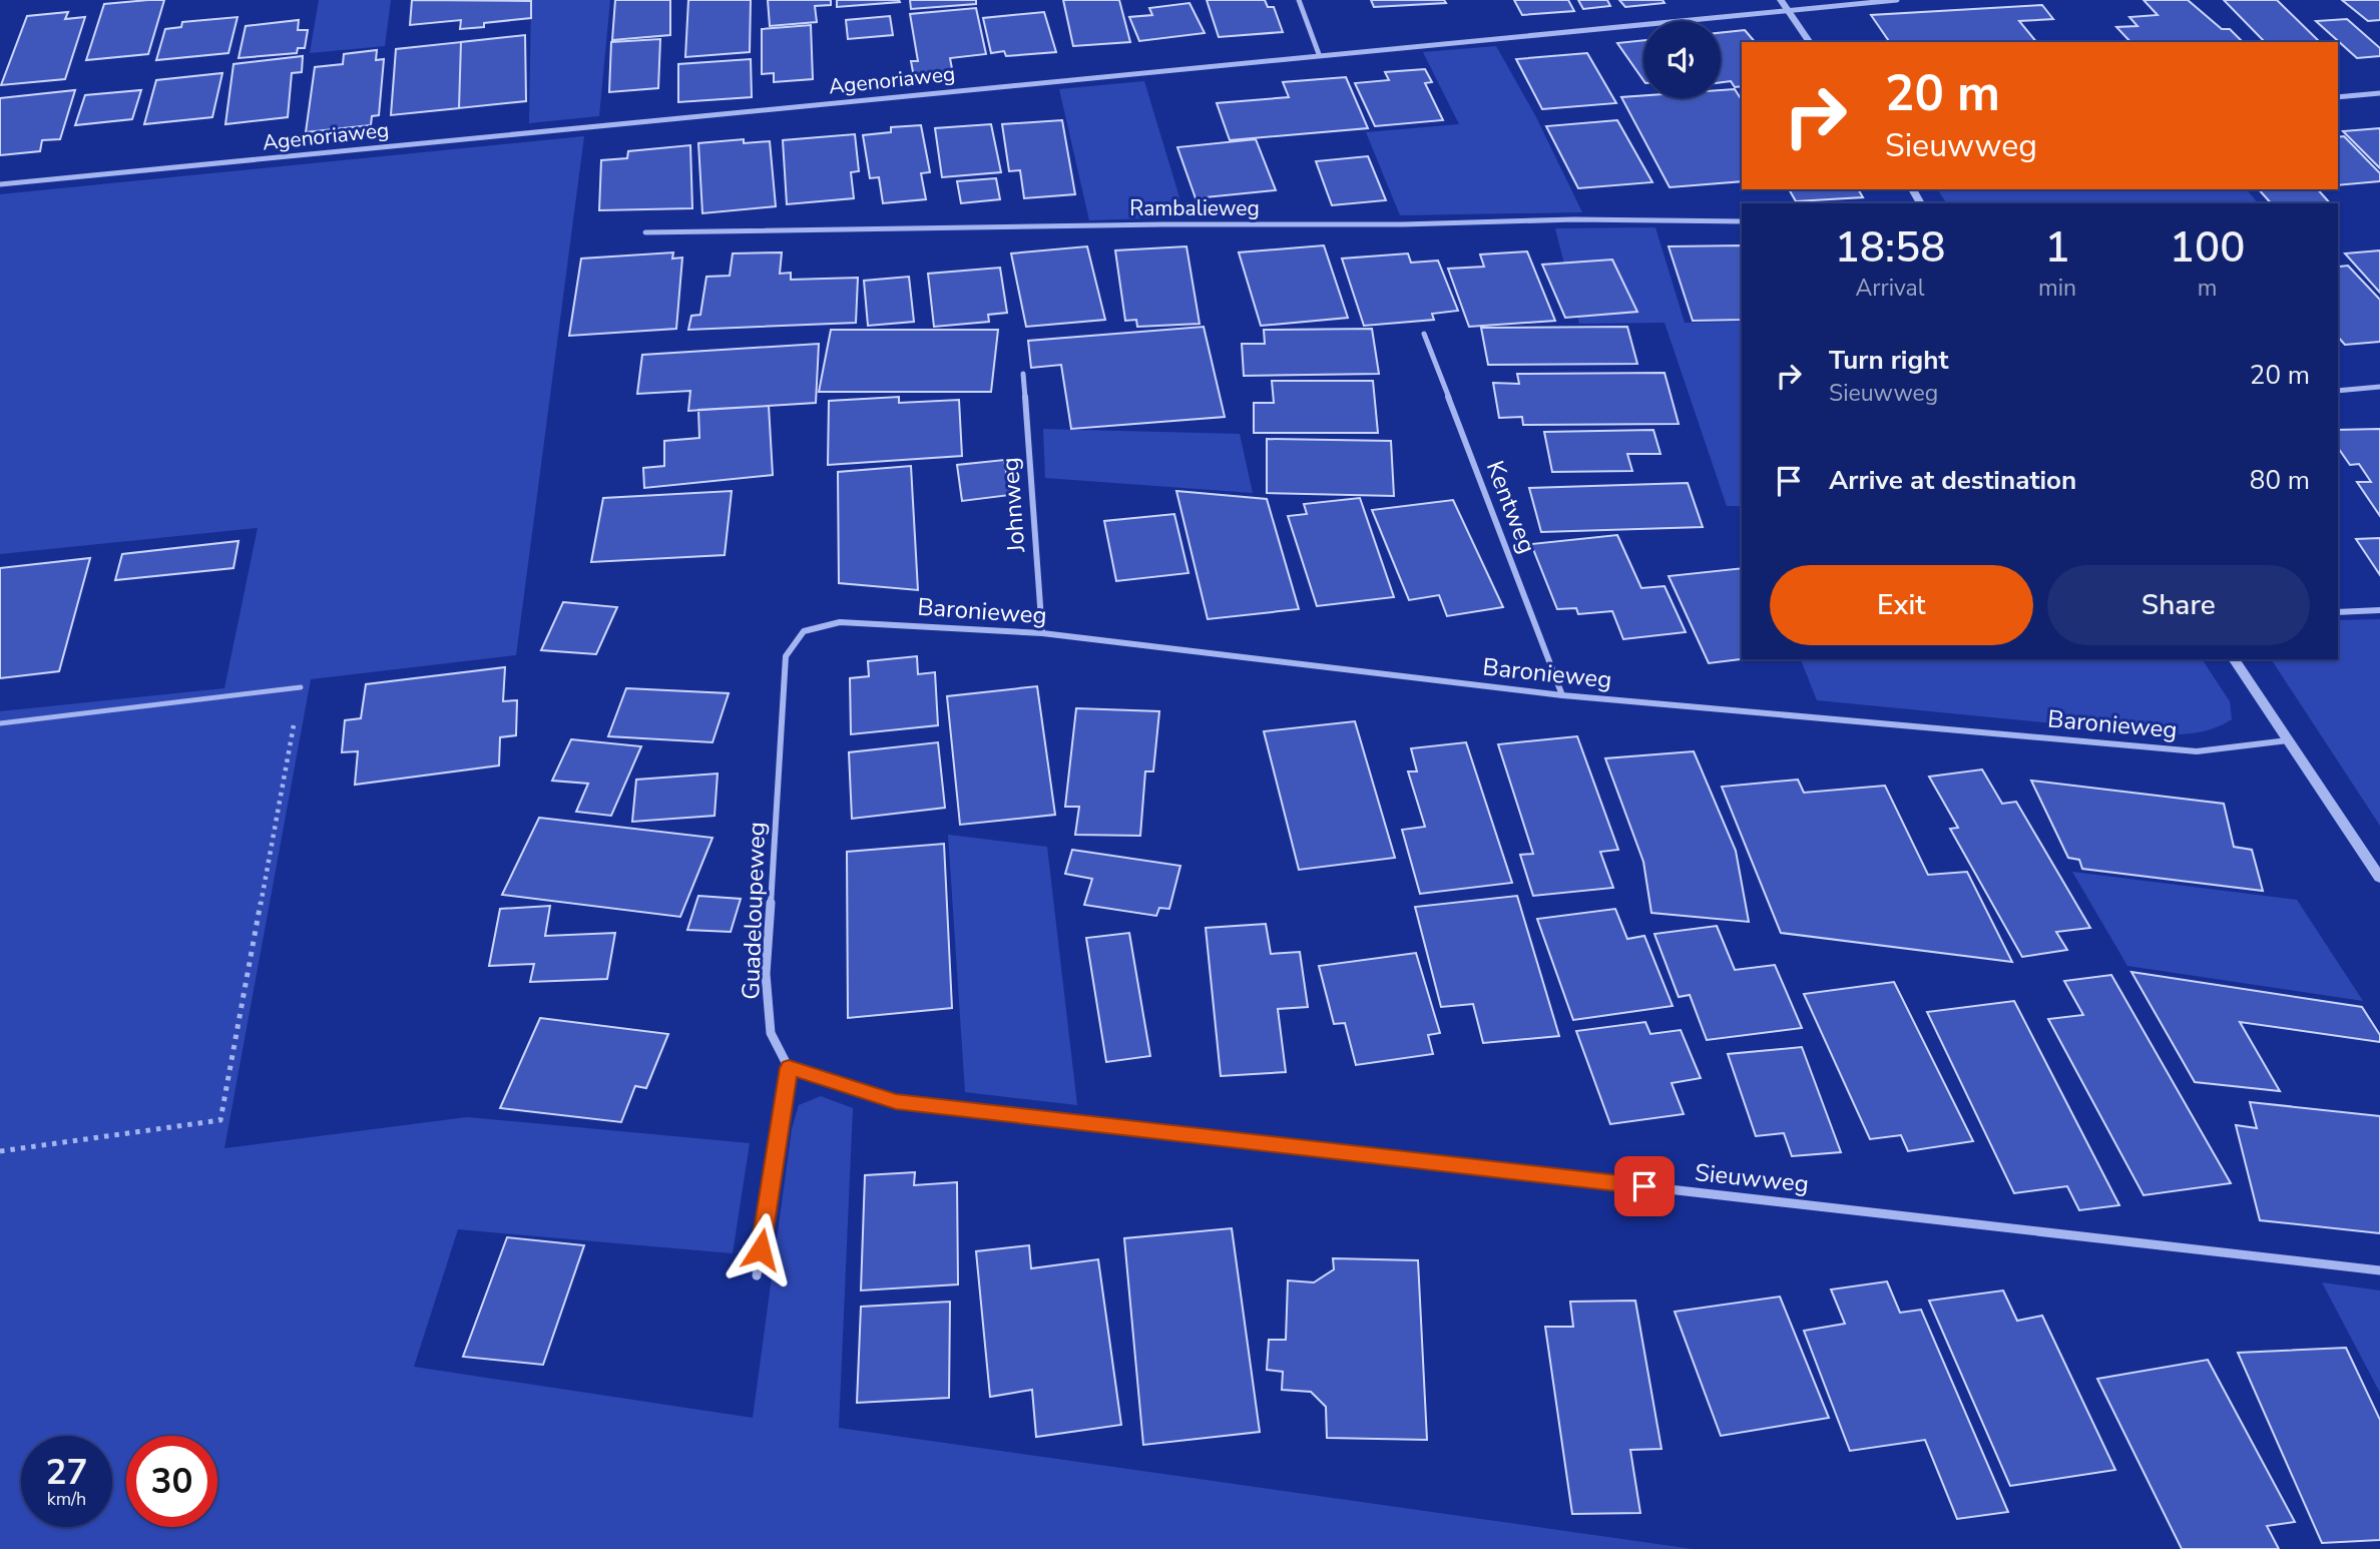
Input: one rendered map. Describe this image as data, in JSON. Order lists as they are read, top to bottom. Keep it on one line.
{"streets":{"street":["Agenoriaweg","Rambalieweg","Johnweg","Kentweg","Baronieweg","Guadeloupeweg","Sieuwweg"]},"crossings":[["Johnweg","Baronieweg"],["Kentweg","Baronieweg"],["Baronieweg","Guadeloupeweg"],["Guadeloupeweg","Sieuwweg"]],"page":{"turn":["20 m","Sieuwweg"],"eta":["18:58","Arrival","1","min","100","m"],"list":[{"name":"Turn right","note":"Sieuwweg","value":"20 m"},{"name":"Arrive at destination","value":"80 m"}],"buttons":["Exit","Share"],"speed":"27 km/h","limit":"30"}}
